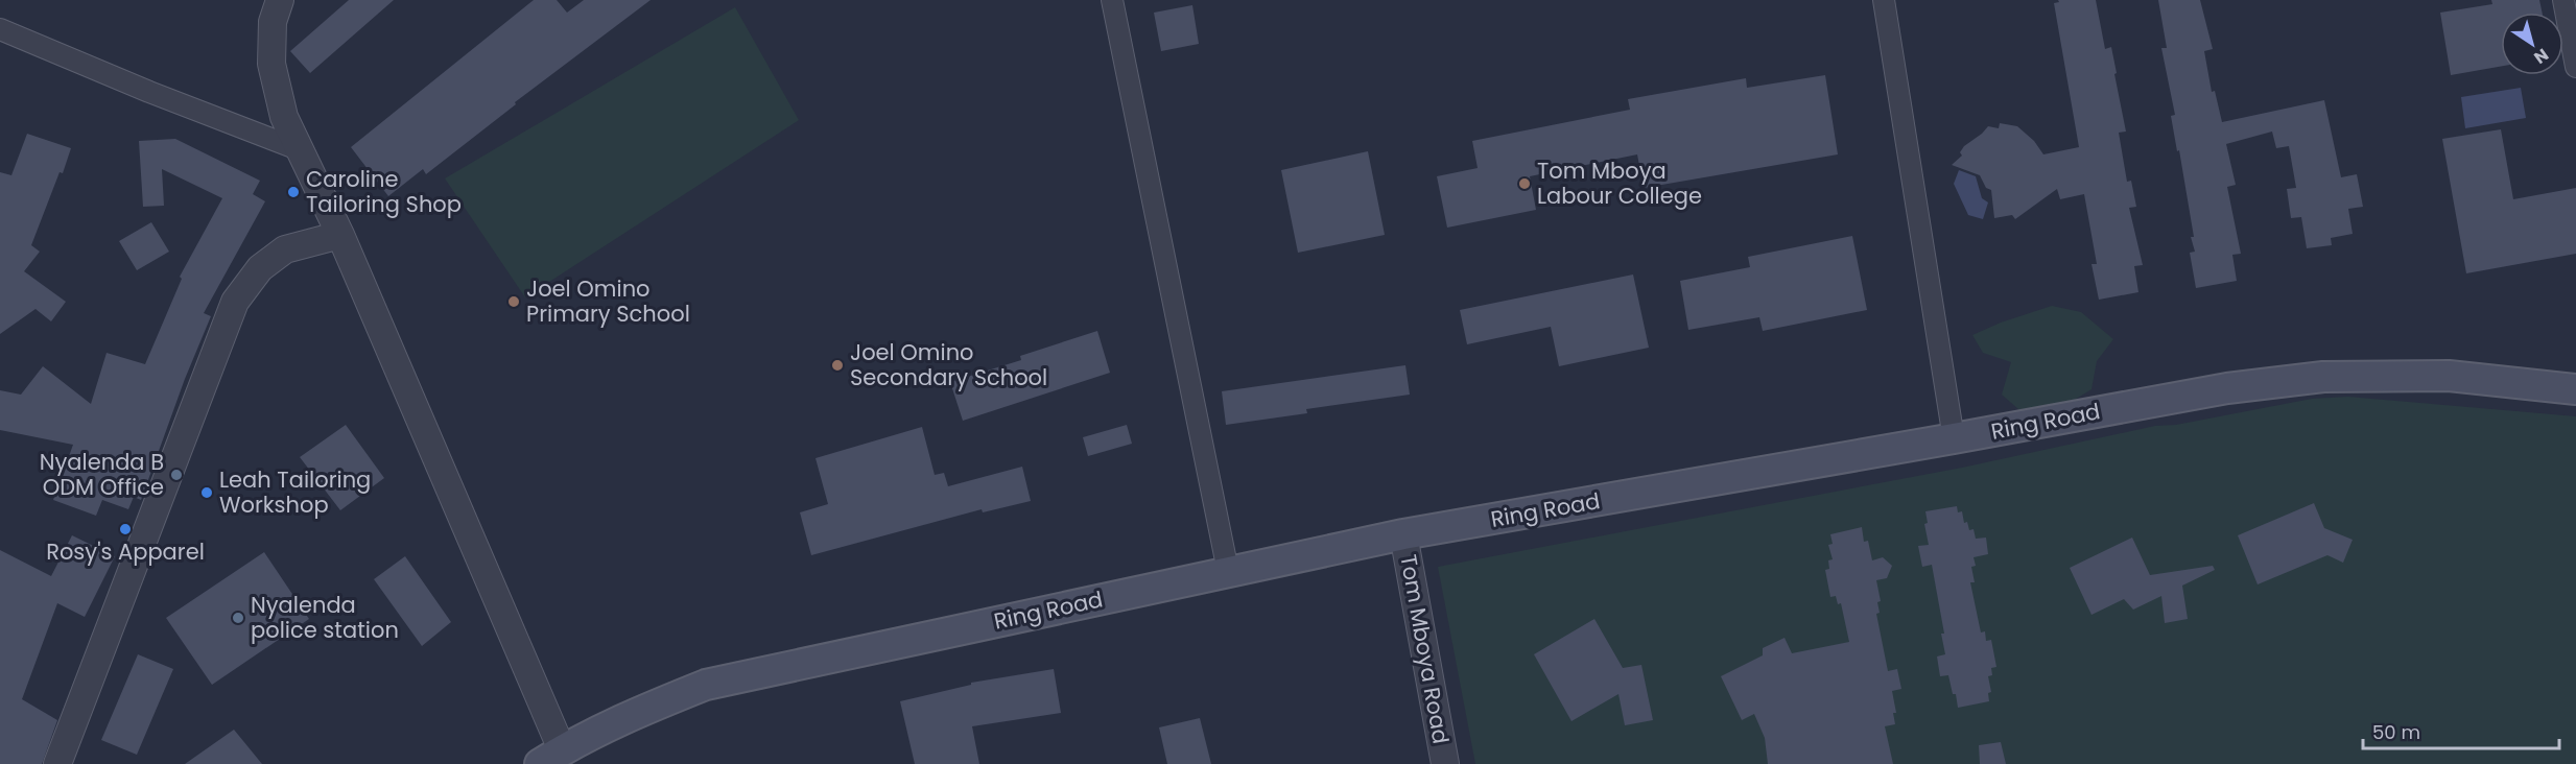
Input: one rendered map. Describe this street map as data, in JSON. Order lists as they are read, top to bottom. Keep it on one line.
{"streets":{"main road":["Ring Road"],"street":["Tom Mboya Road"]},"crossings":[["Ring Road","Tom Mboya Road"]],"places":["Tom Mboya Labour College","Caroline Tailoring Shop","Joel Omino Primary School","Joel Omino Secondary School","Nyalenda B ODM Office","Leah Tailoring Workshop","Rosy's Apparel","Nyalenda police station"],"scale_bar":"50 m","north":"bottom right"}
